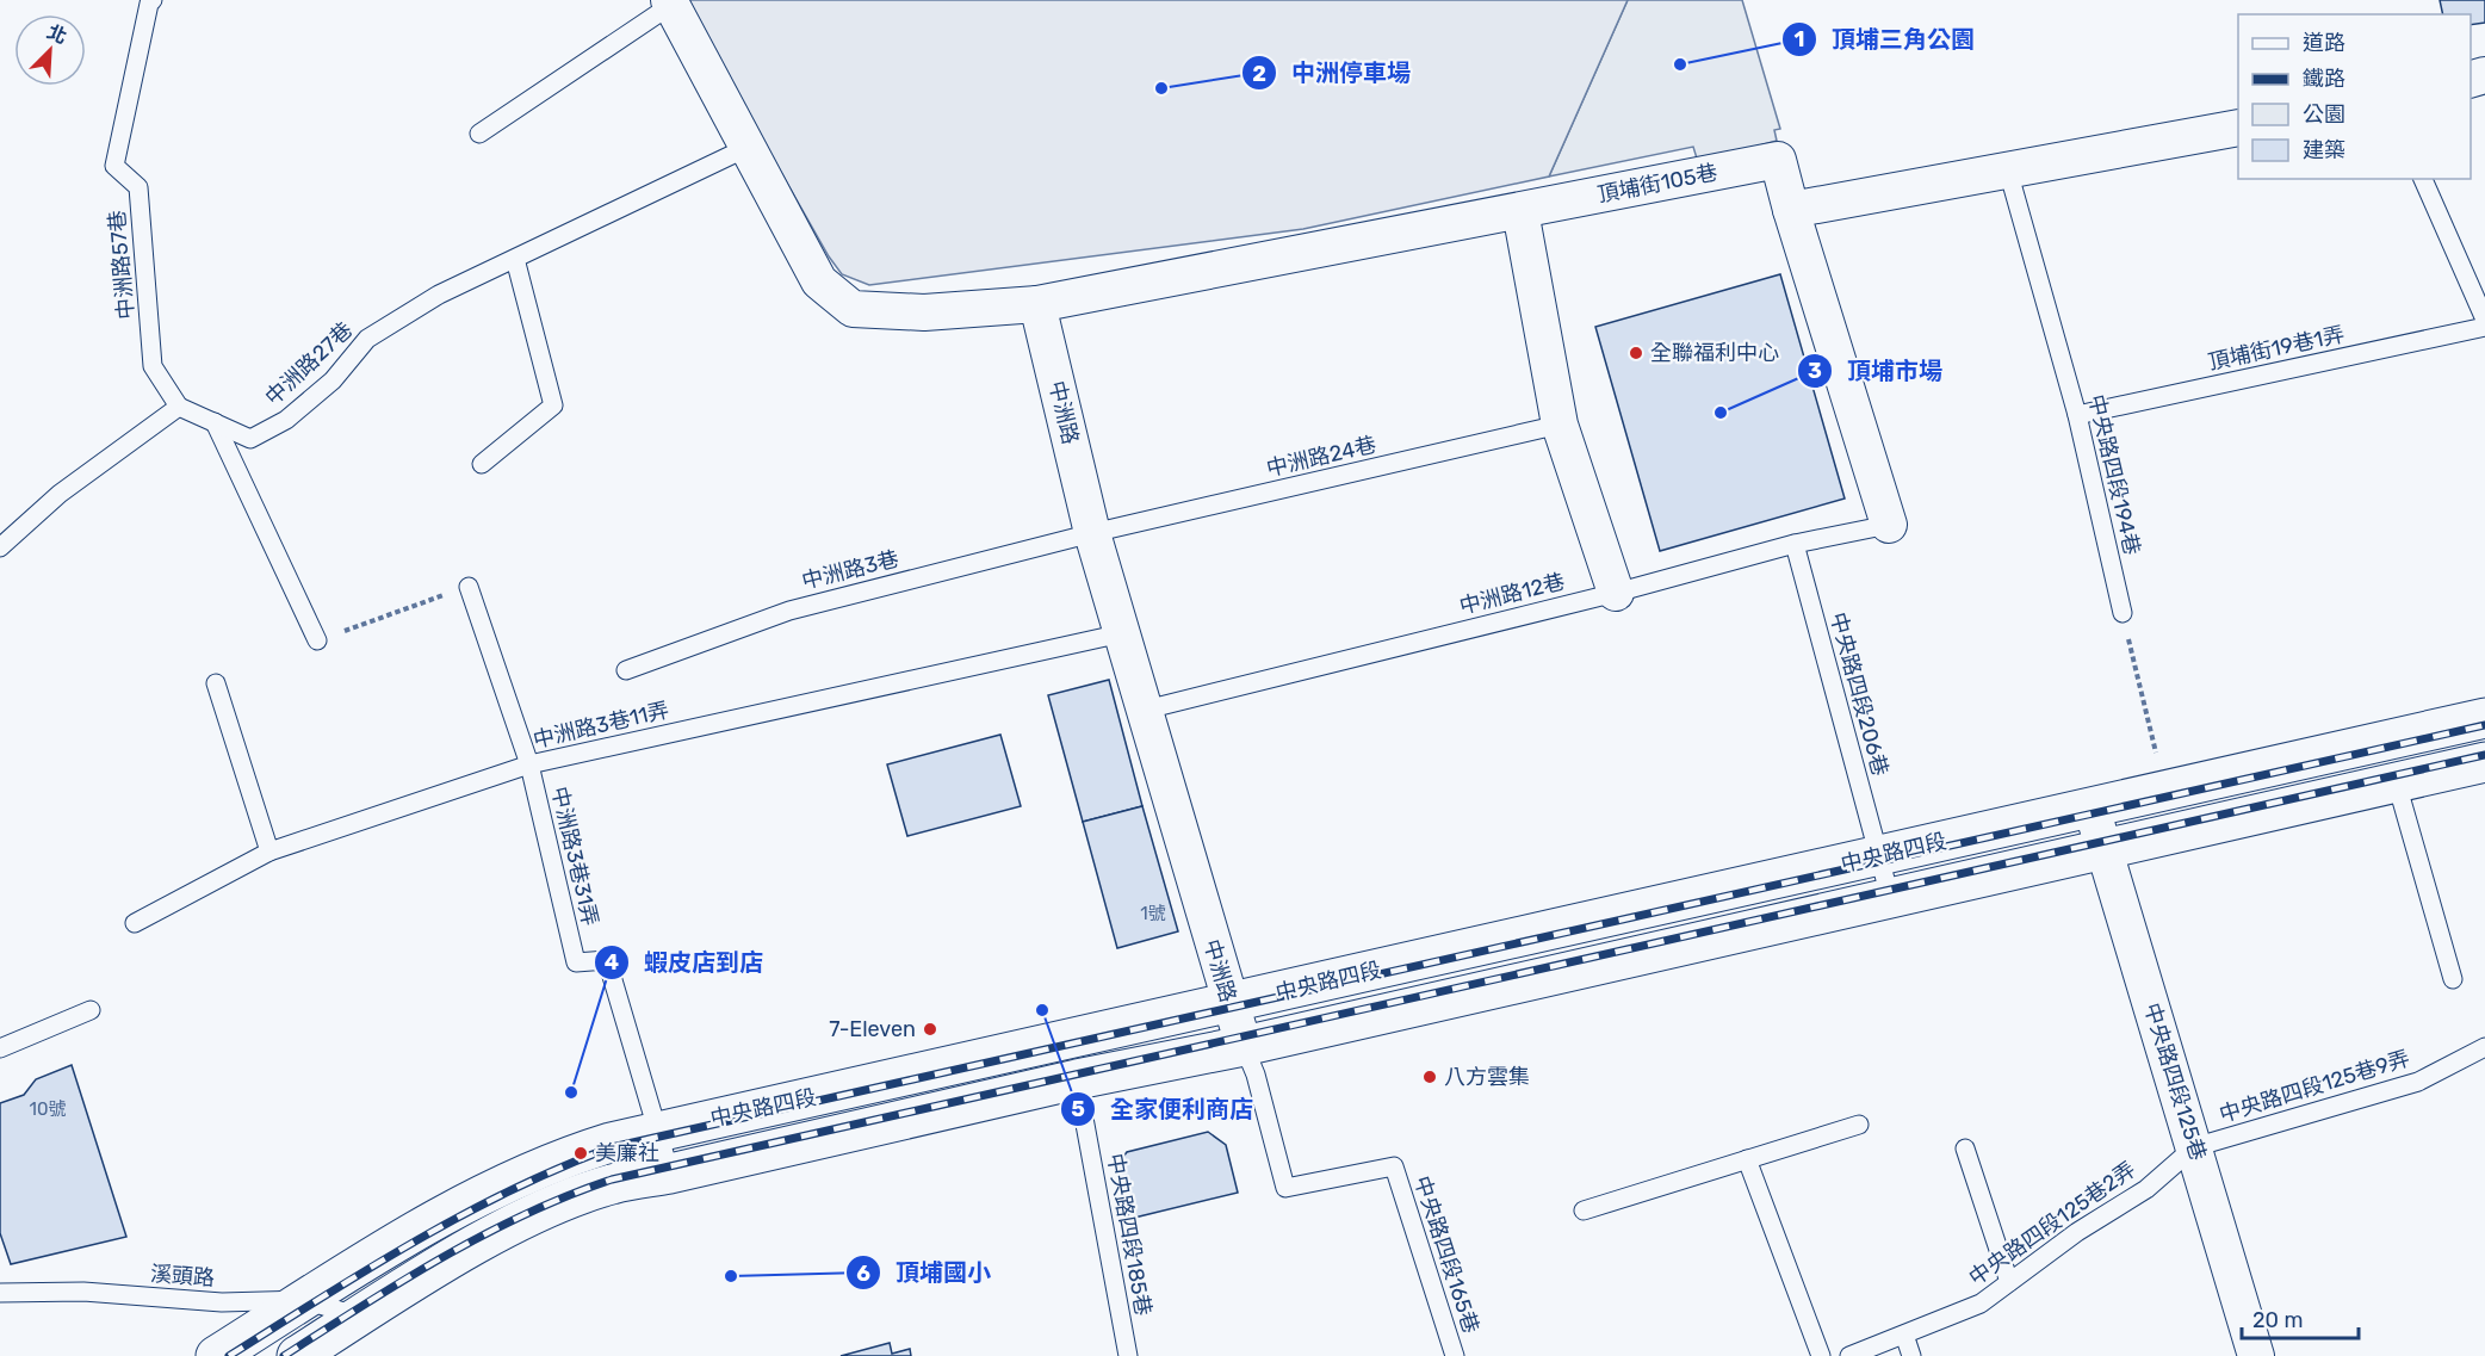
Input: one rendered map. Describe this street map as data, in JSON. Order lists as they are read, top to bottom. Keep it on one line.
{"streets":{"main road":["中央路四段"],"street":["頂埔街105巷","中洲路","中央路四段125巷"],"lane":["中洲路57巷","頂埔街19巷1弄","中洲路27巷","中洲路24巷","中央路四段194巷","中洲路3巷","中洲路12巷","中央路四段206巷","中洲路3巷11弄","中洲路3巷31弄","中央路四段125巷9弄","中央路四段125巷2弄","中央路四段185巷","中央路四段165巷","溪頭路"]},"crossings":[["頂埔街105巷","中洲路"],["中洲路57巷","中洲路27巷"],["頂埔街19巷1弄","中央路四段194巷"],["中洲路","中洲路24巷"],["中洲路","中洲路3巷"],["中洲路","中洲路12巷"],["中洲路","中洲路3巷11弄"],["中洲路","中央路四段"],["中洲路","中央路四段165巷"],["中洲路24巷","中洲路3巷"],["中洲路12巷","中央路四段206巷"],["中央路四段206巷","中央路四段"],["中洲路3巷11弄","中洲路3巷31弄"],["中央路四段","中洲路3巷31弄"],["中央路四段","中央路四段125巷"],["中央路四段","中央路四段185巷"],["中央路四段","中央路四段165巷"],["中央路四段","溪頭路"],["中央路四段125巷","中央路四段125巷9弄"],["中央路四段125巷","中央路四段125巷2弄"],["中央路四段125巷9弄","中央路四段125巷2弄"]],"places":["頂埔三角公園","中洲停車場","全聯福利中心","頂埔市場","全家便利商店","7-Eleven","八方雲集","蝦皮店到店","美廉社","頂埔國小"],"house_numbers":["1號","10號"],"legend":["道路","鐵路","公園","建築"],"scale_bar":"20 m","north":"top right"}
